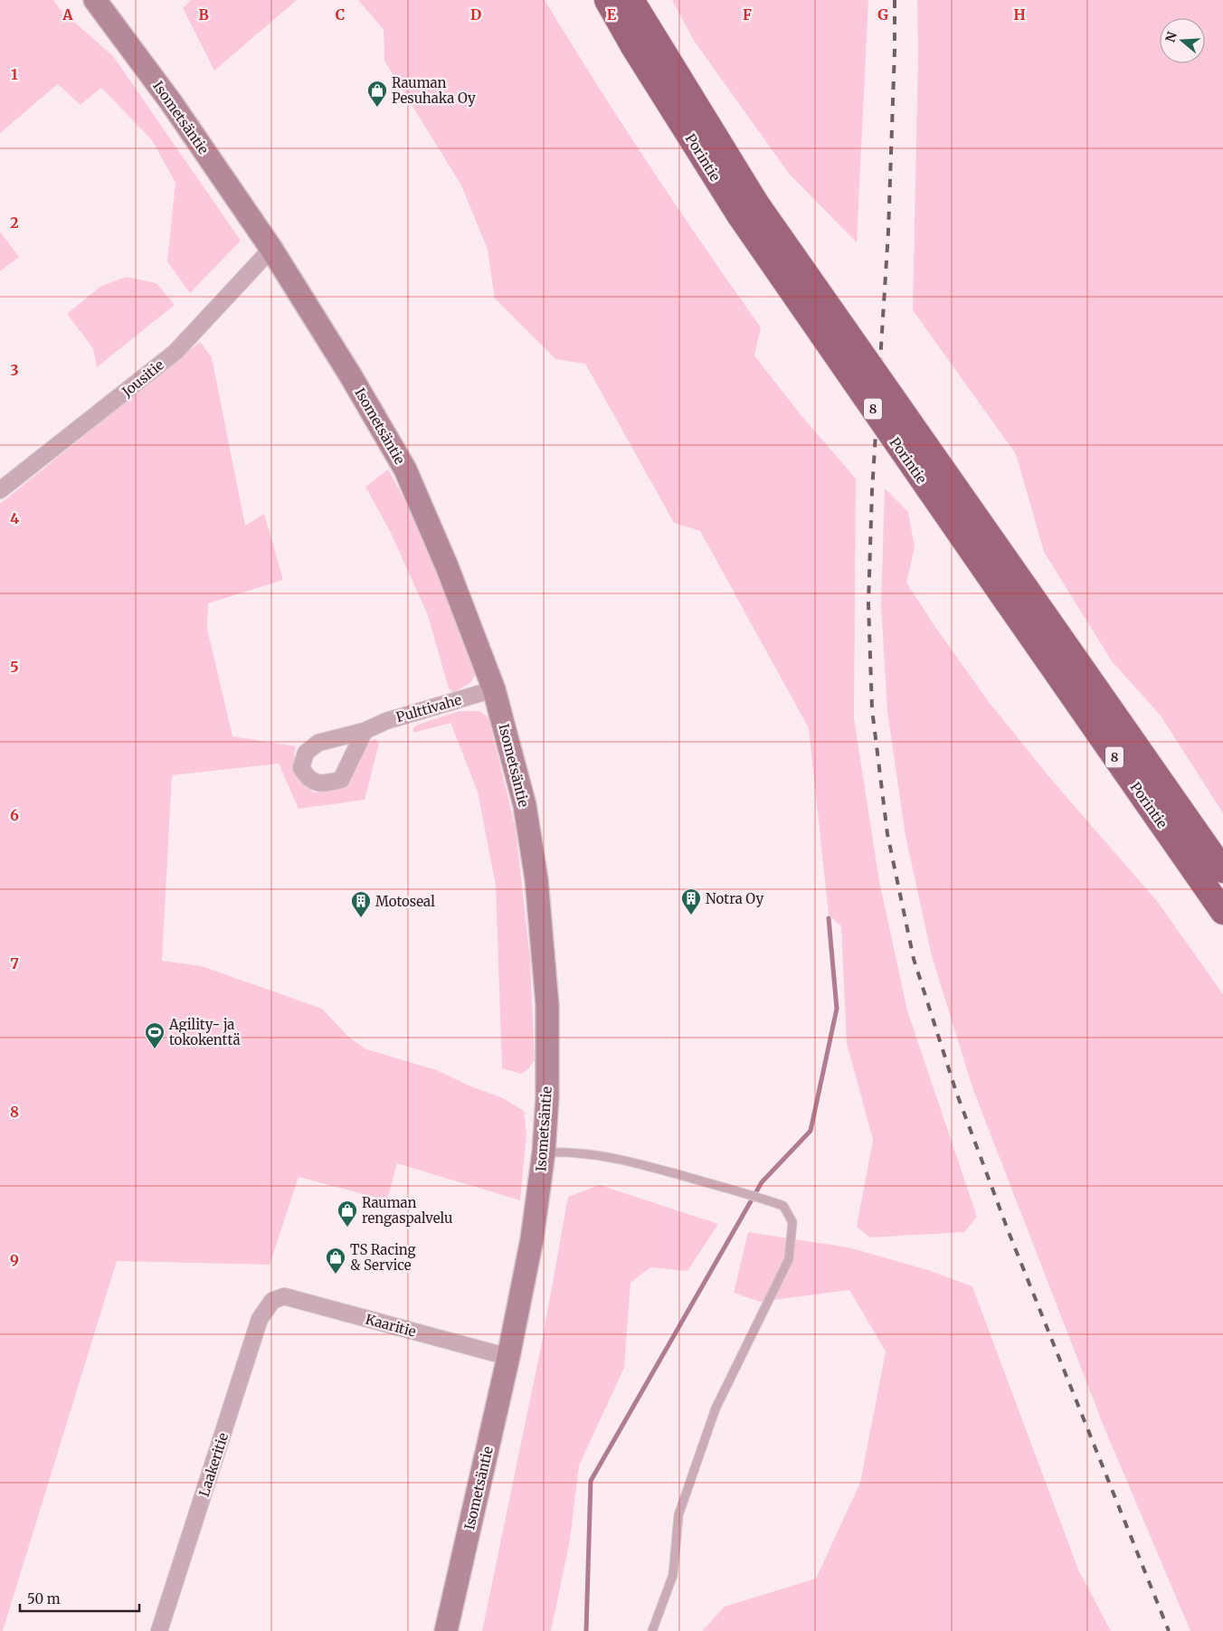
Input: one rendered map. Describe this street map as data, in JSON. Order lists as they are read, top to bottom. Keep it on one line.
{"streets":{"highway":["Porintie","8"],"main road":["Isometsäntie"],"street":["Jousitie","Pulttivahe","Kaaritie","Laakeritie"]},"crossings":[["Isometsäntie","Jousitie"],["Isometsäntie","Pulttivahe"],["Isometsäntie","Kaaritie"],["Kaaritie","Laakeritie"]],"places":{"shop":["Rauman Pesuhaka Oy","Rauman rengaspalvelu","TS Racing & Service"],"building":["Notra Oy","Motoseal"],"sports":["Agility- ja tokokenttä"]},"scale_bar":"50 m","north":"left","grid":{"columns":["A","B","C","D","E","F","G","H"],"rows":["1","2","3","4","5","6","7","8","9"]}}
